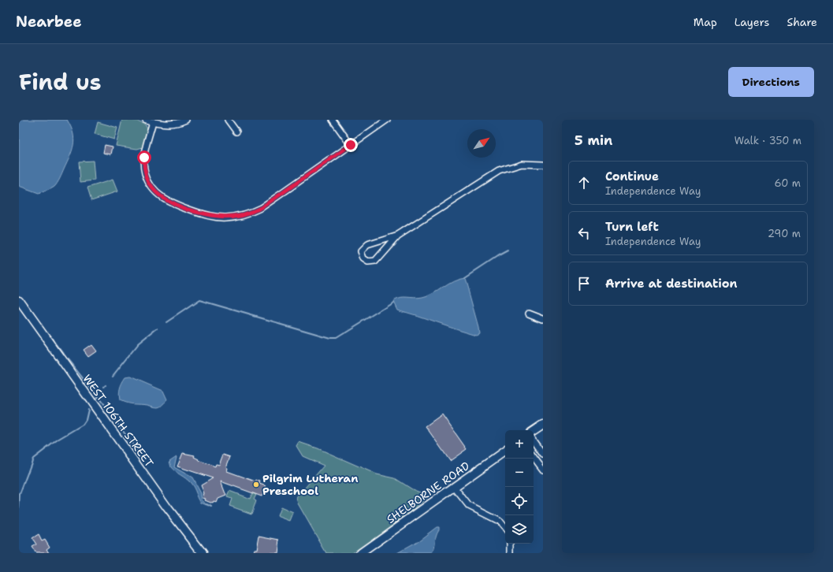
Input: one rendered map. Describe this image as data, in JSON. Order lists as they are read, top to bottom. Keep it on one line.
{"streets":{"street":["WEST 106TH STREET","SHELBORNE ROAD"]},"places":["Pilgrim Lutheran Preschool"],"north":"top right","page":{"header":"Nearbee","nav":["Map","Layers","Share"],"title":"Find us","buttons":"Directions","heading":["5 min","Walk · 350 m"],"list":[["Continue","Independence Way","60 m"],["Turn left","Independence Way","290 m"],"Arrive at destination"],"map_buttons":["+","−"]}}
